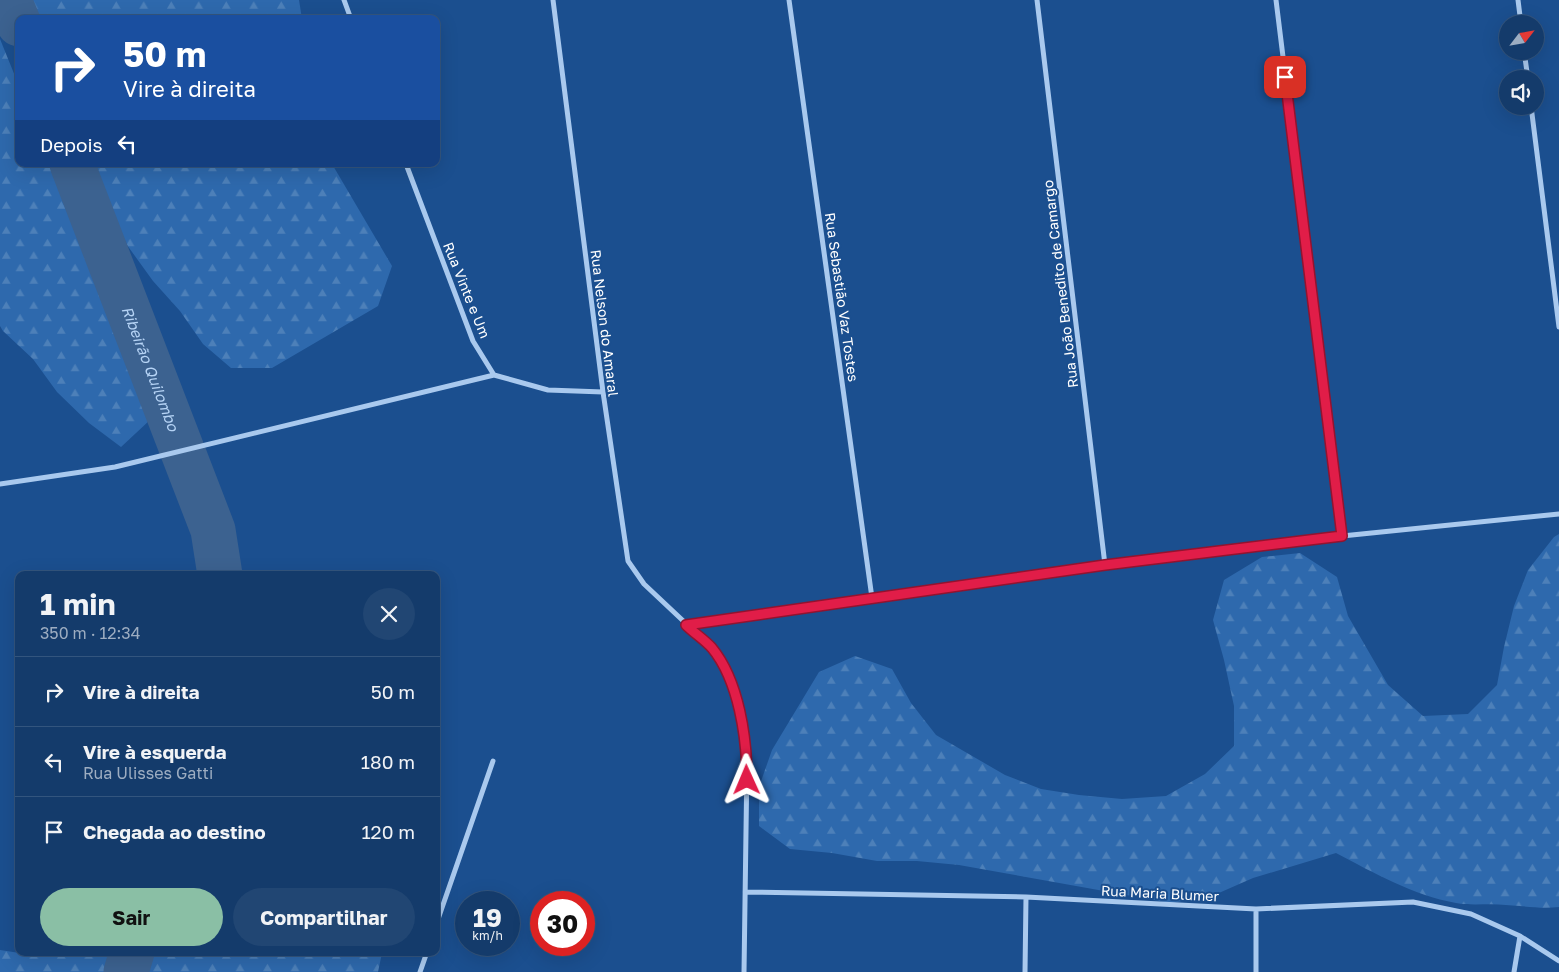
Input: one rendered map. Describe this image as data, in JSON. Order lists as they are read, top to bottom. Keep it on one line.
{"streets":{"street":["Rua João Benedito de Camargo","Rua Vinte e Um","Rua Sebastião Vaz Tostes","Rua Nelson do Amaral","Rua Maria Blumer"]},"crossings":[["Rua Nelson do Amaral","Rua Maria Blumer"]],"water":["Ribeirão Quilombo"],"north":"top right","page":{"turn":["50 m","Vire à direita"],"then":"Depois","heading":["1 min","350 m · 12:34"],"list":[{"name":"Vire à direita","value":"50 m"},{"name":"Vire à esquerda","note":"Rua Ulisses Gatti","value":"180 m"},{"name":"Chegada ao destino","value":"120 m"}],"buttons":["Sair","Compartilhar"],"speed":"19 km/h","limit":"30"}}
